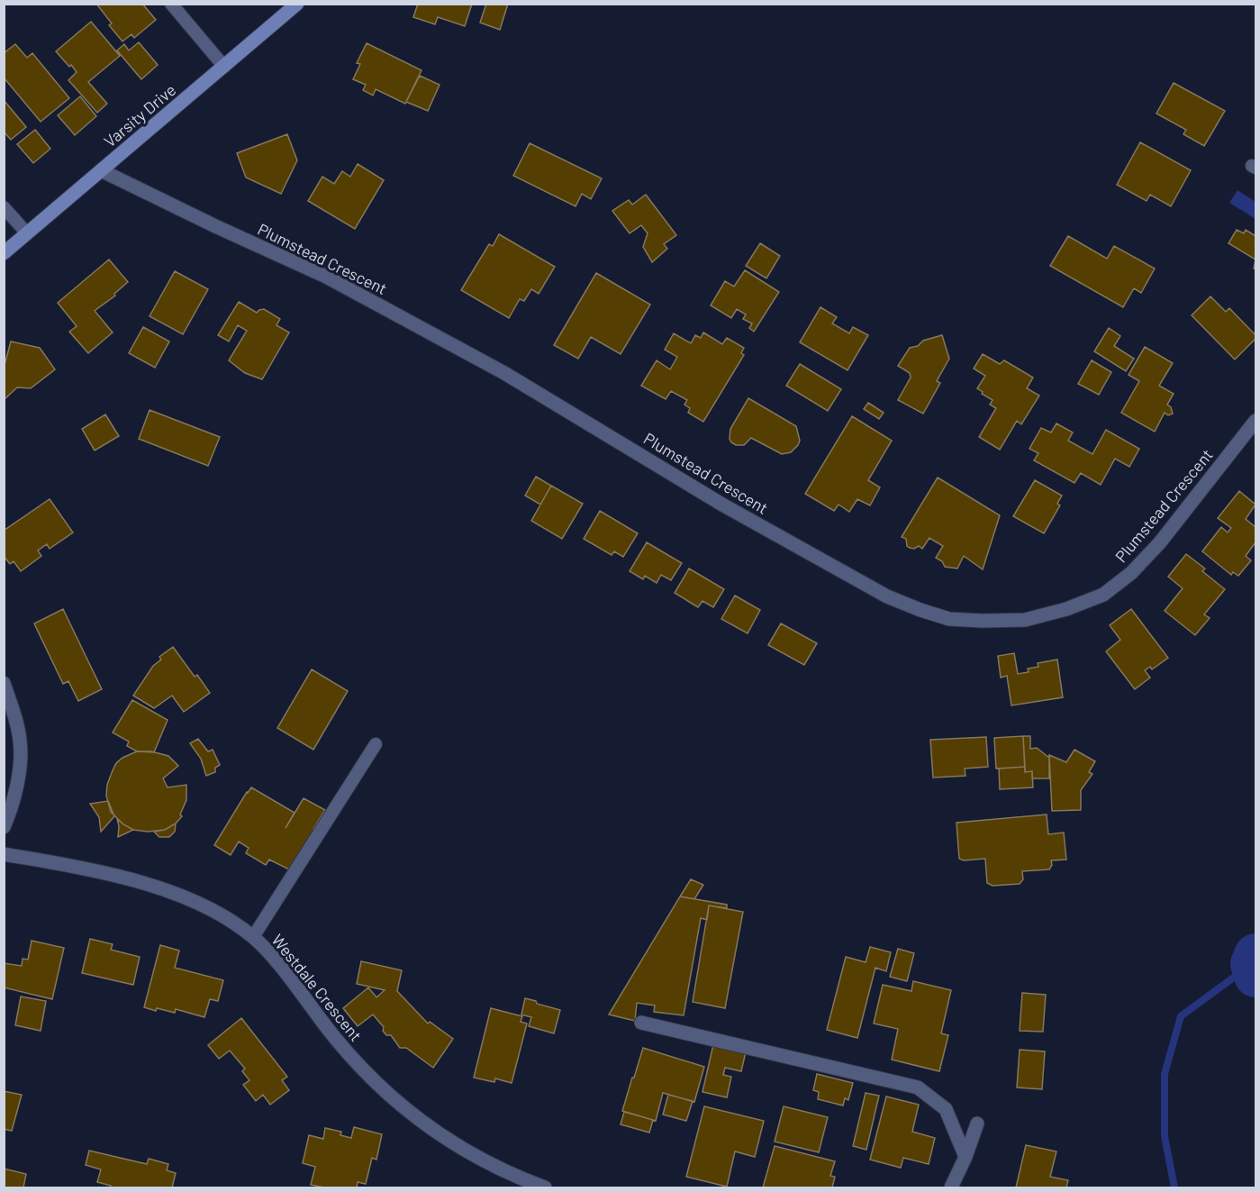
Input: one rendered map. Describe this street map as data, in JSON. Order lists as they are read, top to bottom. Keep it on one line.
{"streets":{"street":["Varsity Drive","Plumstead Crescent","Westdale Crescent"]},"crossings":[["Varsity Drive","Plumstead Crescent"]]}
